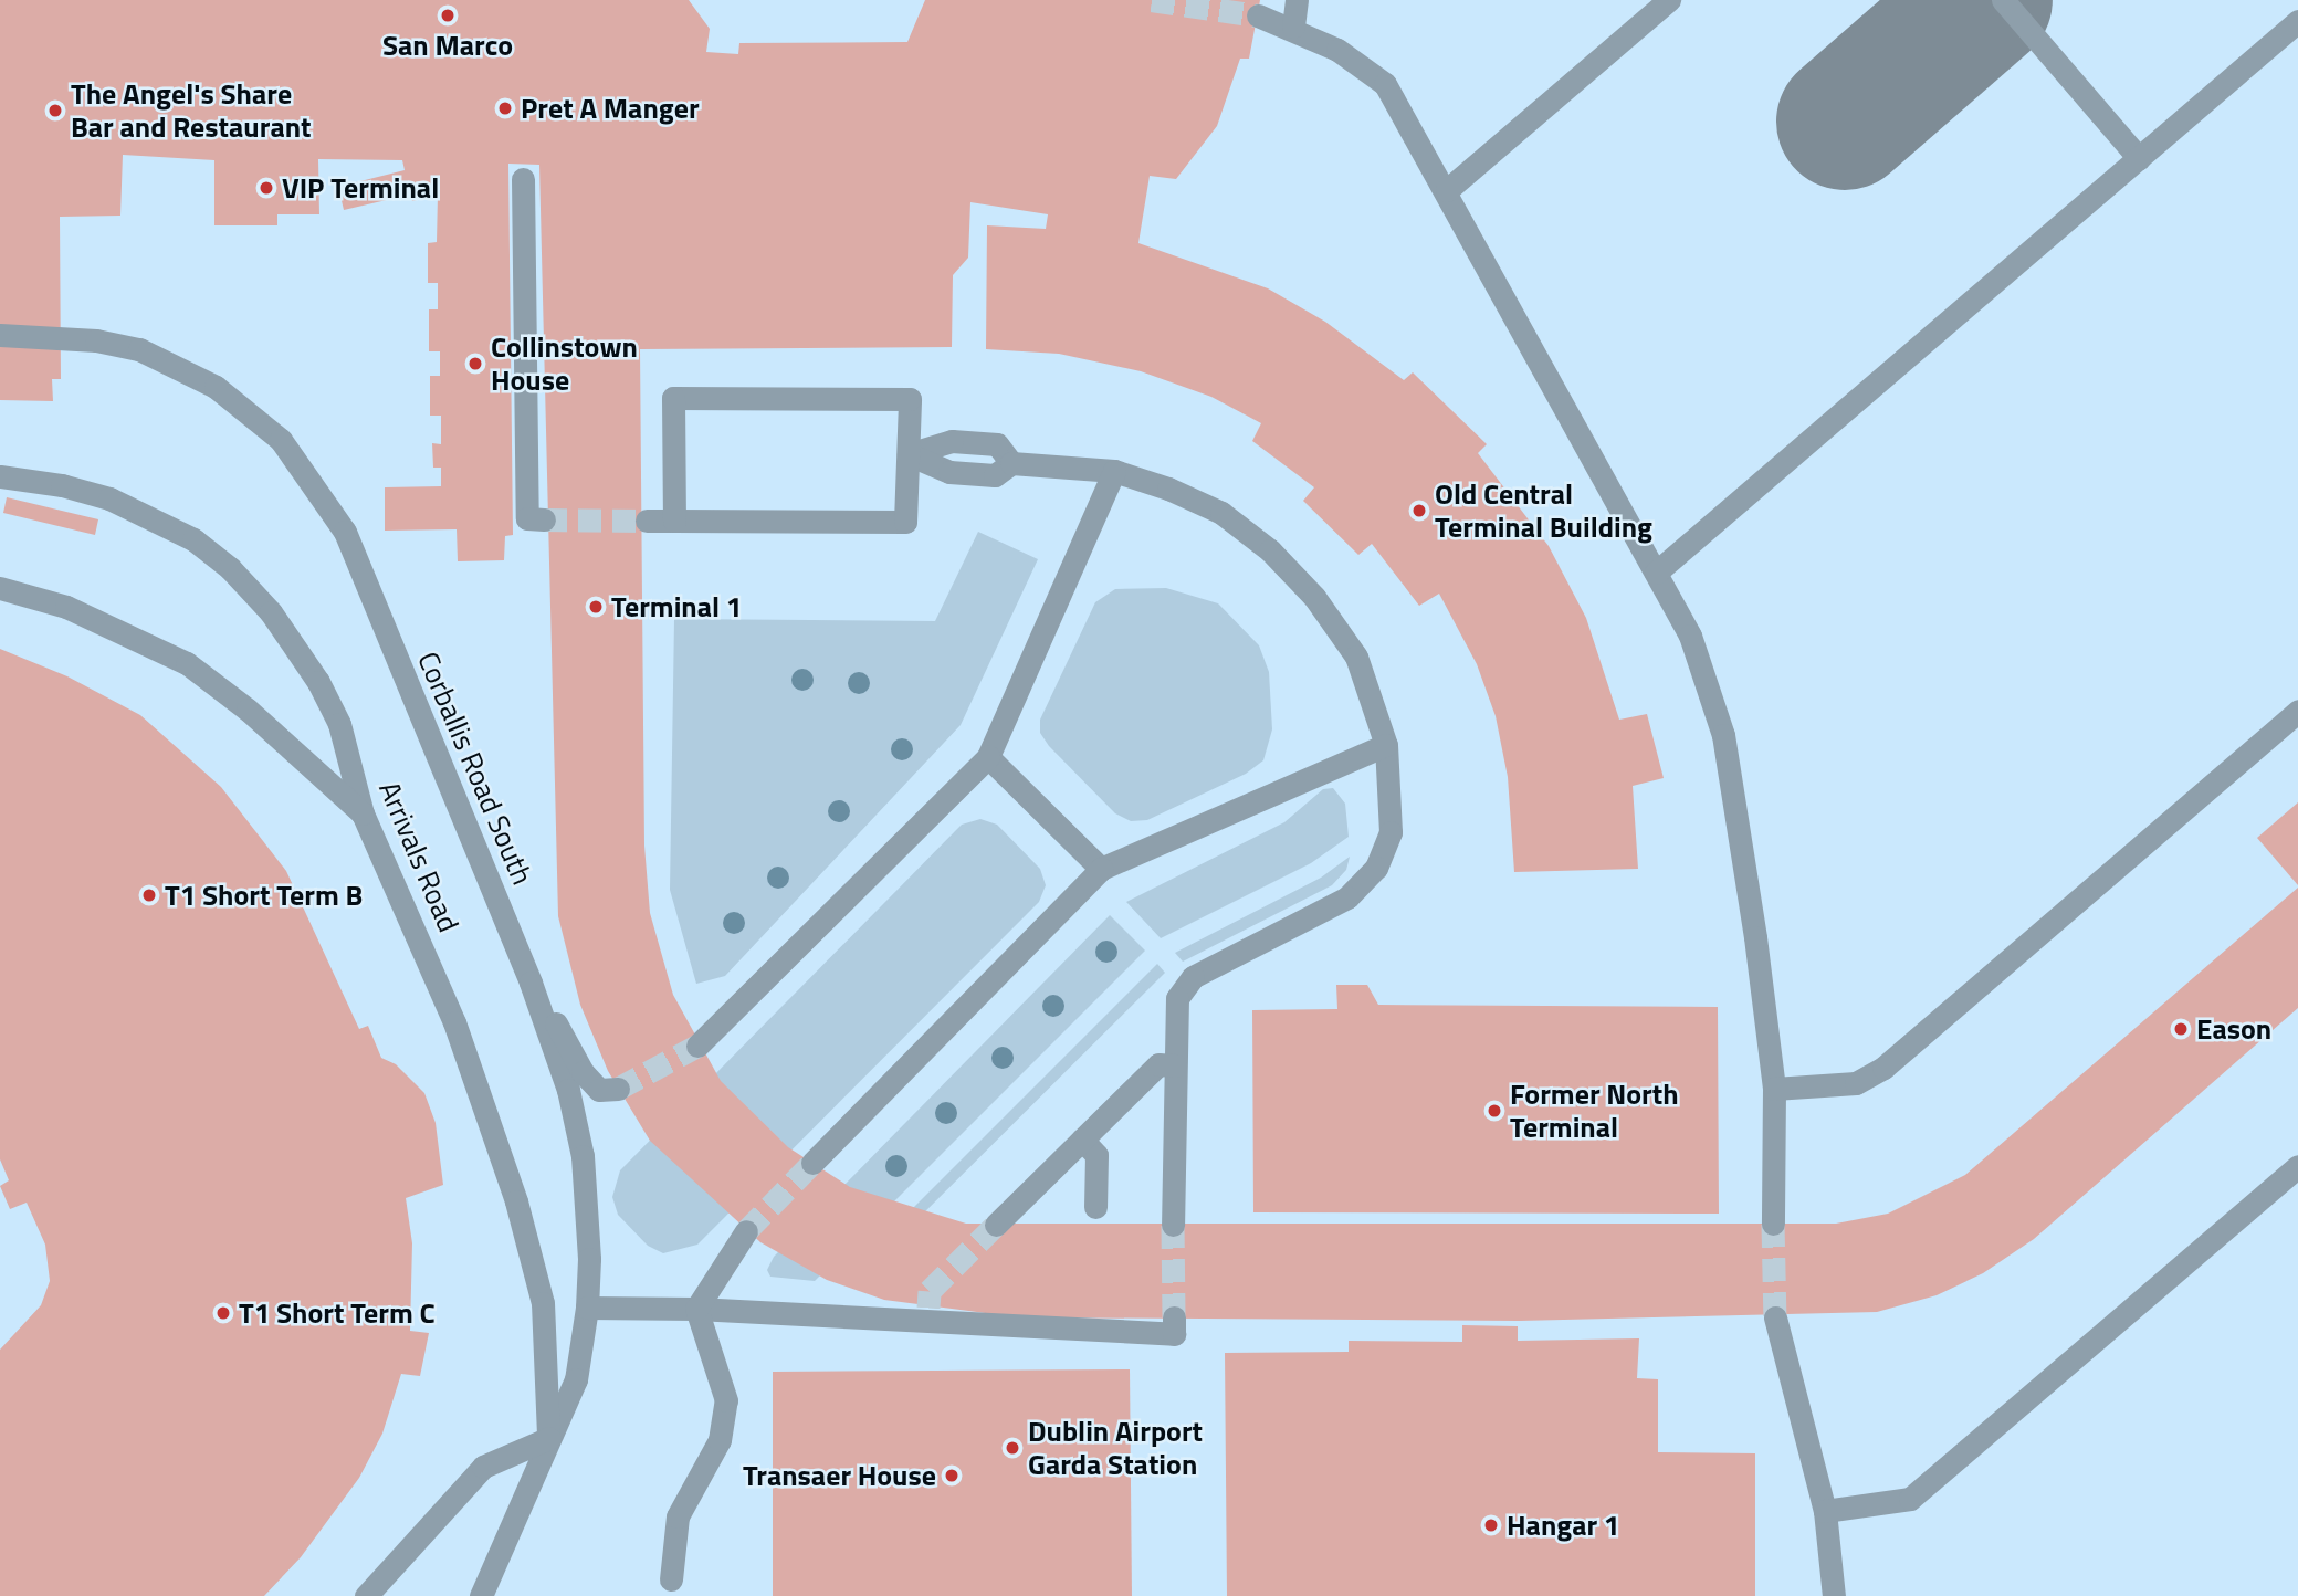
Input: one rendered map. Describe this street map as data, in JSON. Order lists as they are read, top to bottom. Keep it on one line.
{"streets":{"street":["Corballis Road South","Arrivals Road"]},"crossings":[["Corballis Road South","Arrivals Road"]],"places":["San Marco","Pret A Manger","The Angel's Share Bar and Restaurant","VIP Terminal","Collinstown House","Old Central Terminal Building","Terminal 1","T1 Short Term B","Eason","Former North Terminal","T1 Short Term C","Dublin Airport Garda Station","Transaer House","Hangar 1"]}
